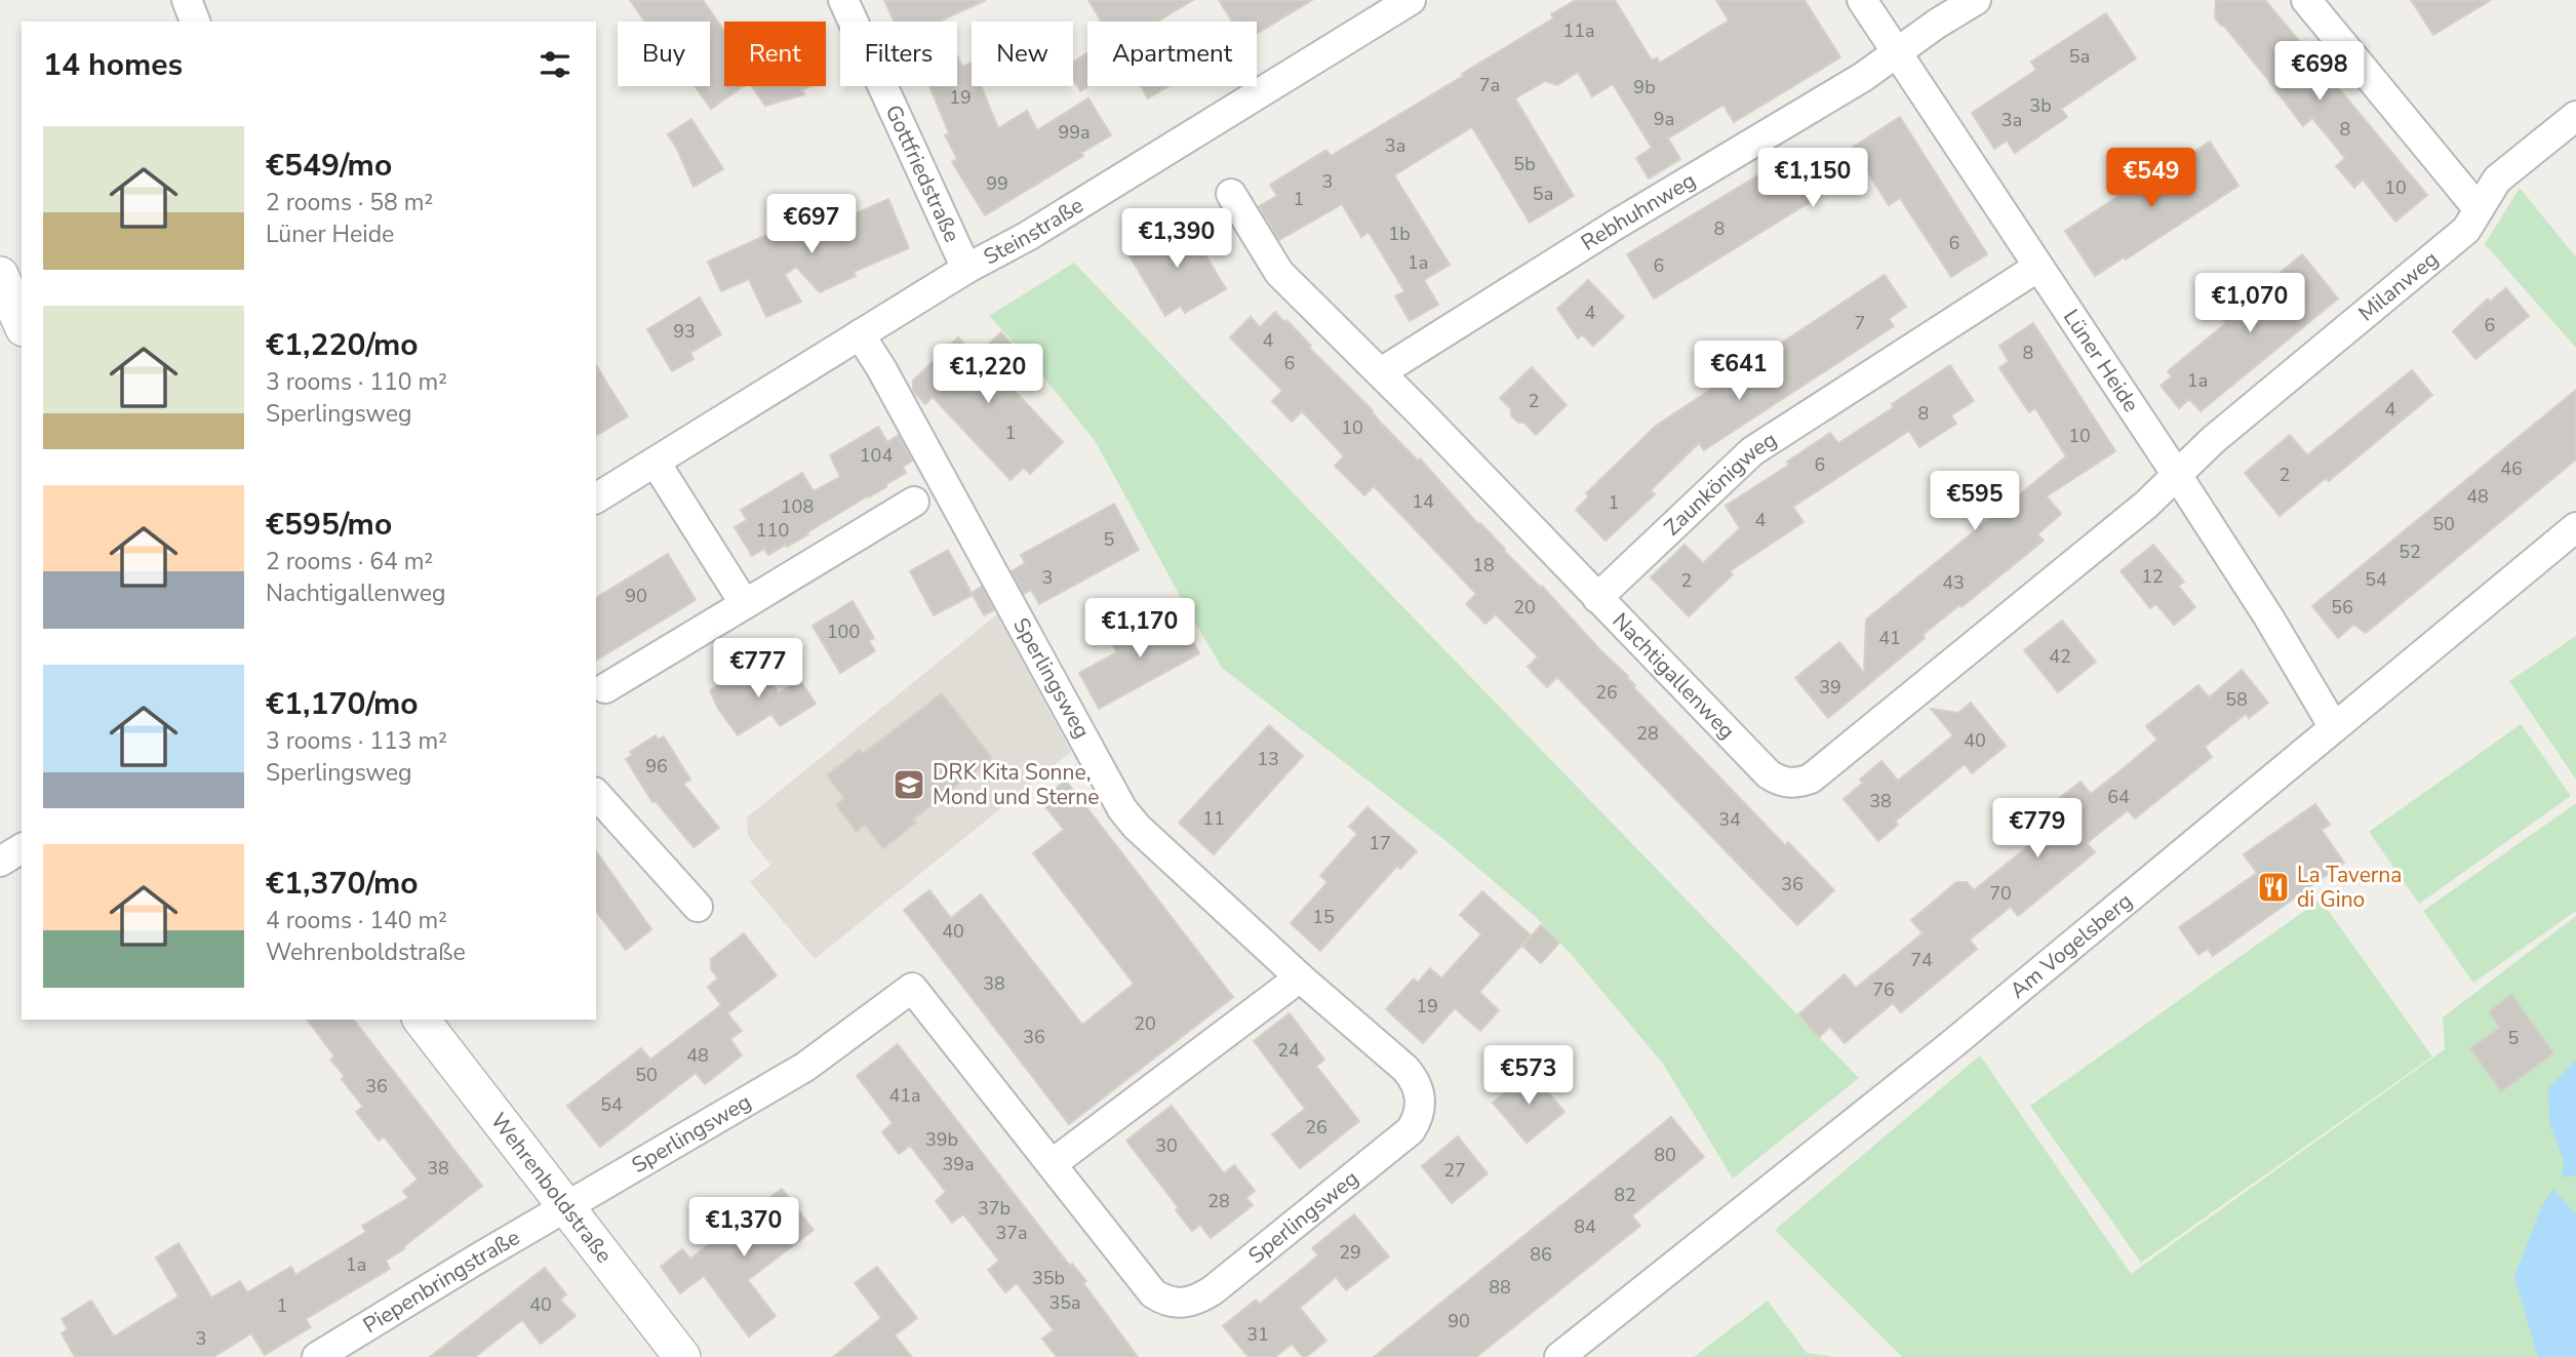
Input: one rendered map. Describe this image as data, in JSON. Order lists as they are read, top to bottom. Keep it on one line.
{"streets":{"street":["Gottfriedstraße","Rebhuhnweg","Steinstraße","Milanweg","Lüner Heide","Zaunkönigweg","Nachtigallenweg","Sperlingsweg","Am Vogelsberg","Wehrenboldstraße","Piepenbringstraße"]},"crossings":[["Gottfriedstraße","Steinstraße"],["Rebhuhnweg","Lüner Heide"],["Rebhuhnweg","Nachtigallenweg"],["Steinstraße","Sperlingsweg"],["Milanweg","Lüner Heide"],["Milanweg","Nachtigallenweg"],["Lüner Heide","Zaunkönigweg"],["Lüner Heide","Nachtigallenweg"],["Lüner Heide","Am Vogelsberg"],["Zaunkönigweg","Nachtigallenweg"],["Sperlingsweg","Wehrenboldstraße"],["Sperlingsweg","Piepenbringstraße"],["Wehrenboldstraße","Piepenbringstraße"]],"places":{"school or university":["DRK Kita Sonne, Mond und Sterne"],"restaurant":["La Taverna di Gino"]},"house_numbers":["11a","5a","7a","9b","19","3b","9a","3a","8","99a","3a","5b","3","99","10","5a","1","8","1b","6","1a","6","4","7","6","93","4","8","6","1a","2","4","8","10","1","10","104","6","46","2","48","14","1","108","4","50","110","5","52","18","12","3","54","2","43","90","20","56","100","41","42","39","26","58","28","40","13","96","64","38","11","34","17","36","70","15","40","74","38","76","19","20","36","5","24","48","50","36","41a","54","26","39b","30","80","39a","38","27","82","28","37b","84","37a","29","86","1a","35b","88","35a","40","1","90","31","3"],"page":{"chip":["Buy","Rent","Filters","New","Apartment"],"heading":"14 homes","price":["€698","€1,150","€549","€697","€1,390","€1,070","€641","€1,220","€595","€1,170","€777","€779","€573","€1,370"],"list":[{"name":"€549/mo","note":"2 rooms · 58 m² · Lüner Heide"},{"name":"€1,220/mo","note":"3 rooms · 110 m² · Sperlingsweg"},{"name":"€595/mo","note":"2 rooms · 64 m² · Nachtigallenweg"},{"name":"€1,170/mo","note":"3 rooms · 113 m² · Sperlingsweg"},{"name":"€1,370/mo","note":"4 rooms · 140 m² · Wehrenboldstraße"}]}}
